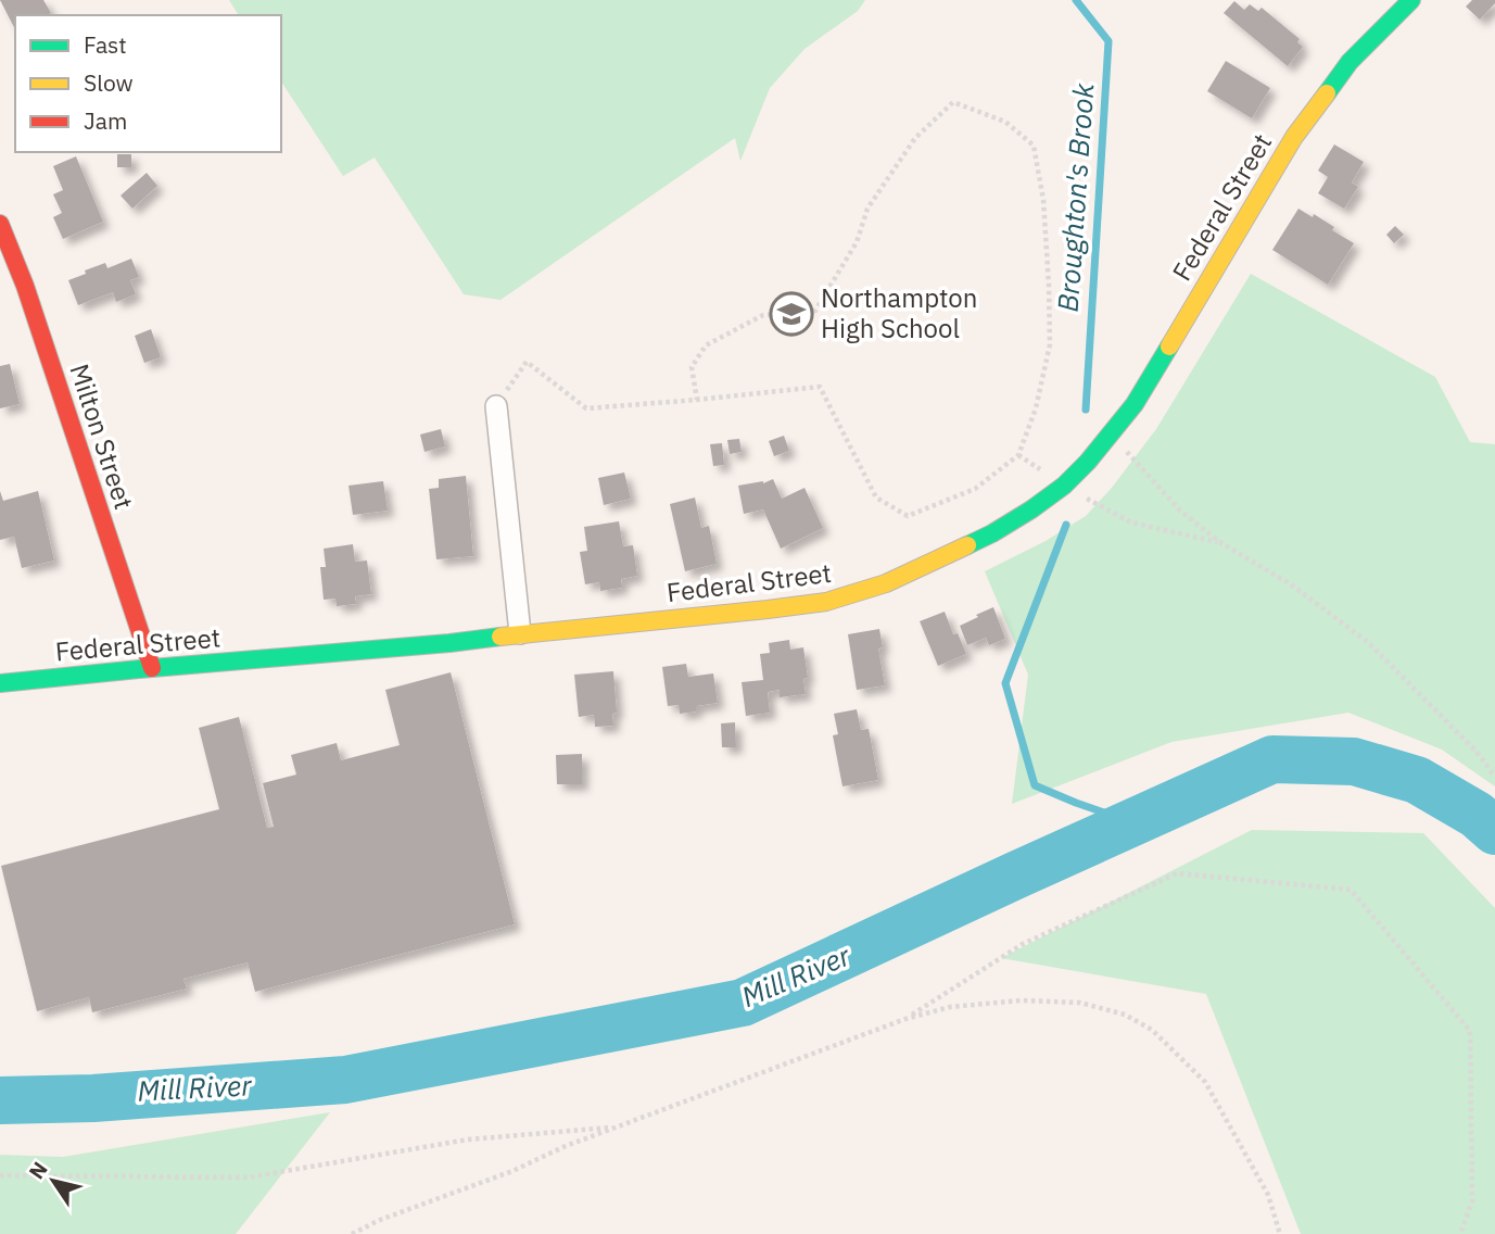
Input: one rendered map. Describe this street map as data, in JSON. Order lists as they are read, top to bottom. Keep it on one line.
{"streets":{"street":["Federal Street","Milton Street"]},"crossings":[["Federal Street","Milton Street"]],"water":["Broughton's Brook","Mill River"],"places":{"school or university":["Northampton High School"]},"legend":["Fast","Slow","Jam"],"north":"top left"}
